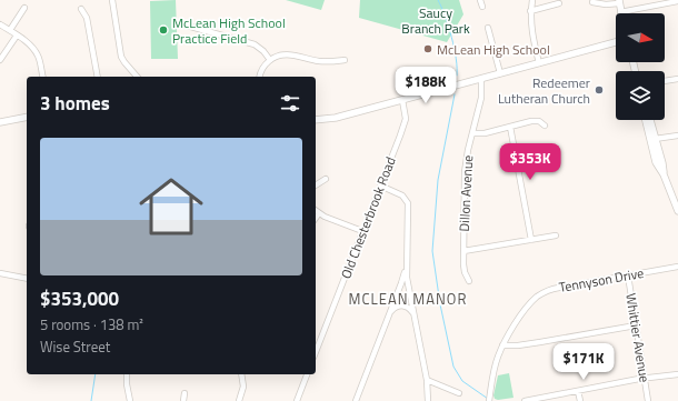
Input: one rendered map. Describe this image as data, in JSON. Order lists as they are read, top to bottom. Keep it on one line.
{"streets":{"street":["Dillon Avenue","Old Chesterbrook Road","Tennyson Drive","Whittier Avenue"]},"crossings":[["Tennyson Drive","Whittier Avenue"]],"districts":["MCLEAN MANOR"],"parks":["Saucy Branch Park"],"places":["McLean High School Practice Field","McLean High School","Redeemer Lutheran Church"],"north":"right","page":{"price":["$188K","$353K","$171K"],"heading":"3 homes","list":[{"name":"$353,000","note":"5 rooms · 138 m² · Wise Street"}]}}
